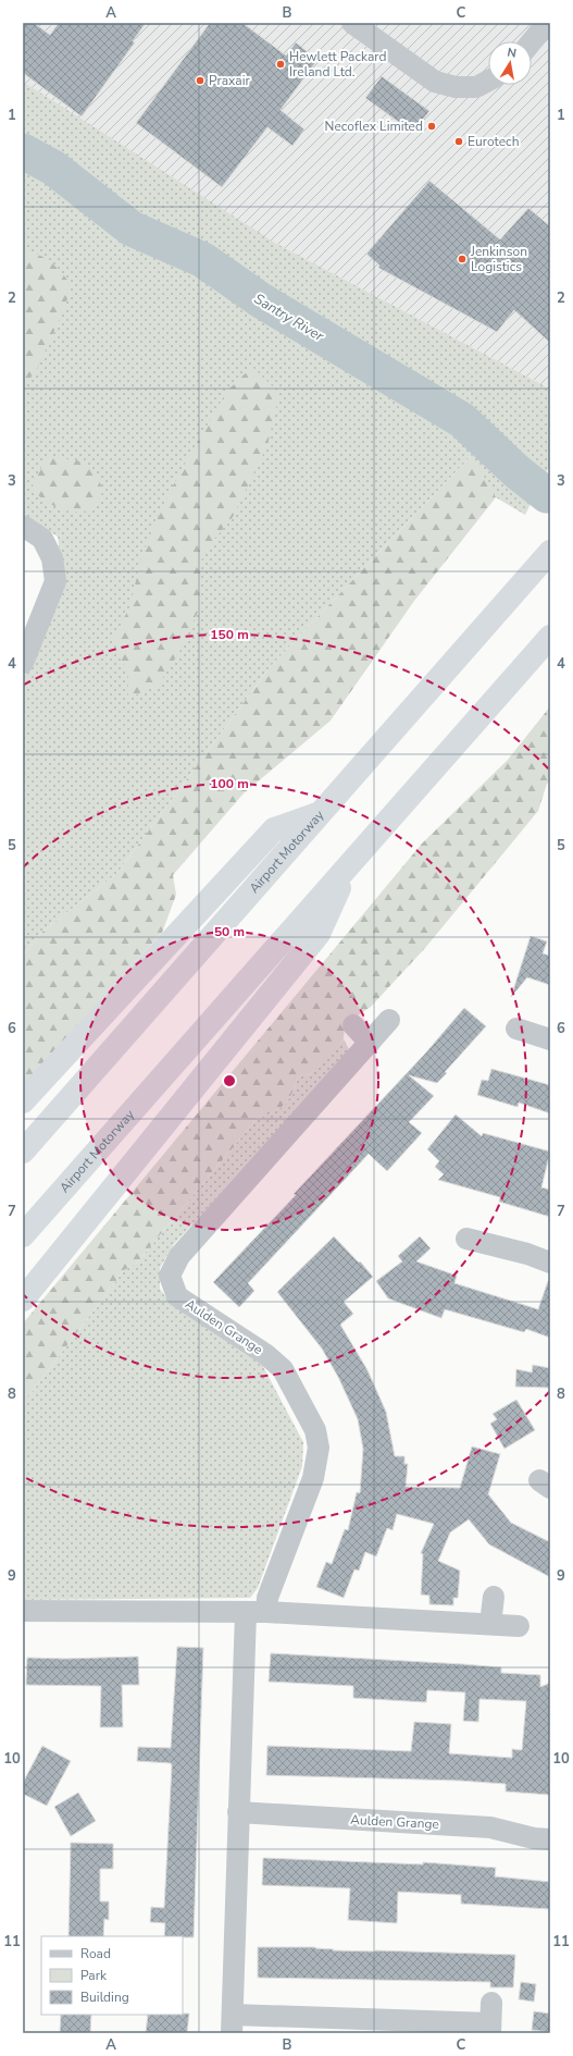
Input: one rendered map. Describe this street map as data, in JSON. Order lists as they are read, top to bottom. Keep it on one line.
{"streets":{"highway":["Airport Motorway"],"street":["Aulden Grange"]},"water":["Santry River"],"places":["Hewlett Packard Ireland Ltd.","Praxair","Necoflex Limited","Eurotech","Jenkinson Logistics"],"legend":["Road","Park","Building"],"north":"top","grid":{"columns":["A","B","C"],"rows":["1","2","3","4","5","6","7","8","9","10","11"]},"rings":["150 m","100 m","50 m"]}
